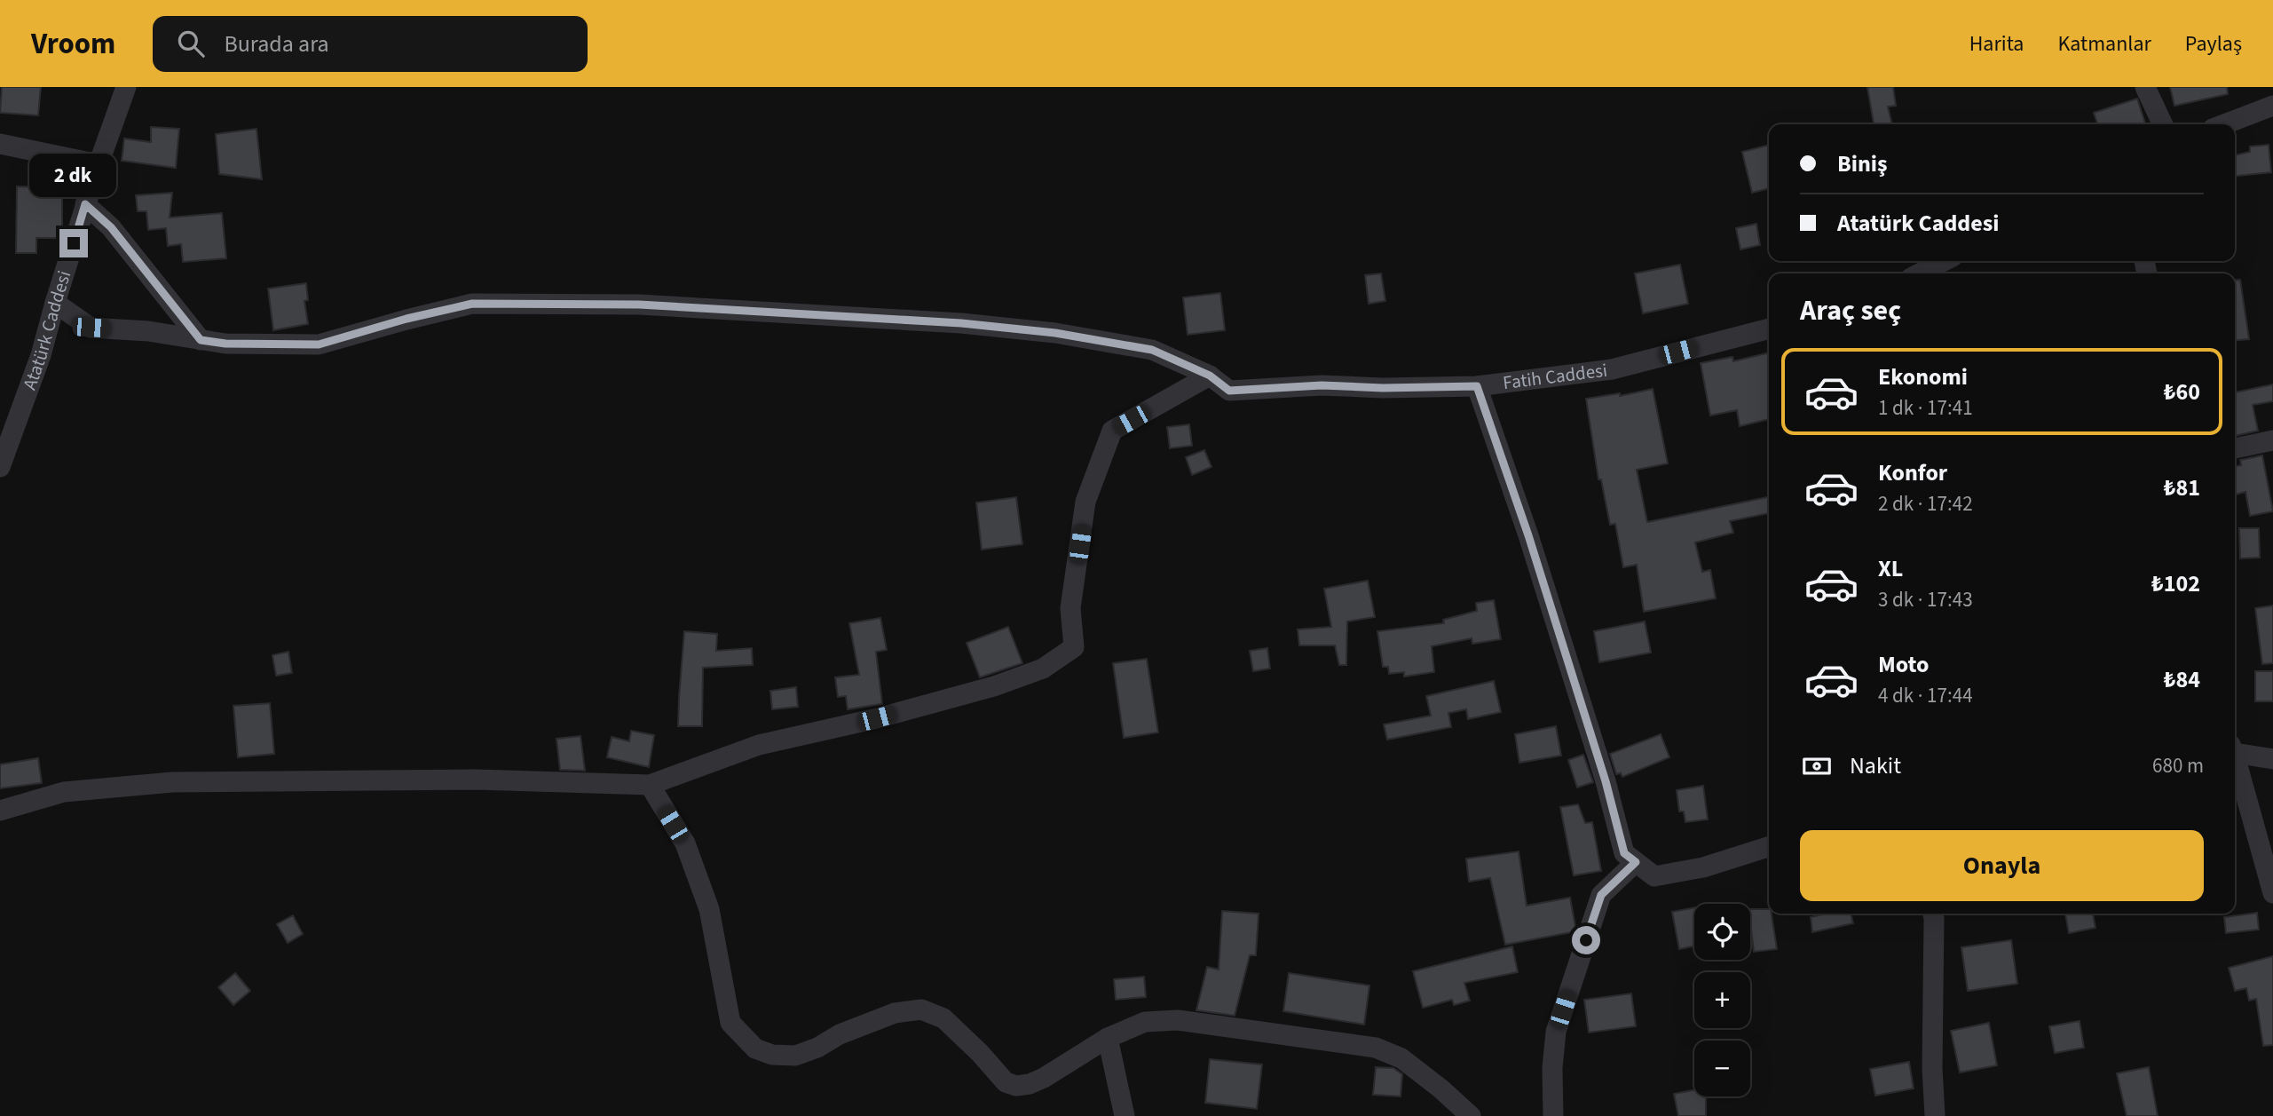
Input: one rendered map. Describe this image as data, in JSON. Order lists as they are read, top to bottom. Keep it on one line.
{"streets":{"street":["Atatürk Caddesi","Fatih Caddesi"]},"crossings":[["Atatürk Caddesi","Fatih Caddesi"]],"page":{"header":"Vroom","search":"Burada ara","nav":["Harita","Katmanlar","Paylaş"],"banner":["Biniş","Atatürk Caddesi"],"bubble":"2 dk","heading":"Araç seç","list":[{"name":"Ekonomi","note":"1 dk · 17:41","value":"₺60"},{"name":"Konfor","note":"2 dk · 17:42","value":"₺81"},{"name":"XL","note":"3 dk · 17:43","value":"₺102"},{"name":"Moto","note":"4 dk · 17:44","value":"₺84"}],"pay":["Nakit","680 m"],"buttons":"Onayla","map_buttons":["+","−"]}}
